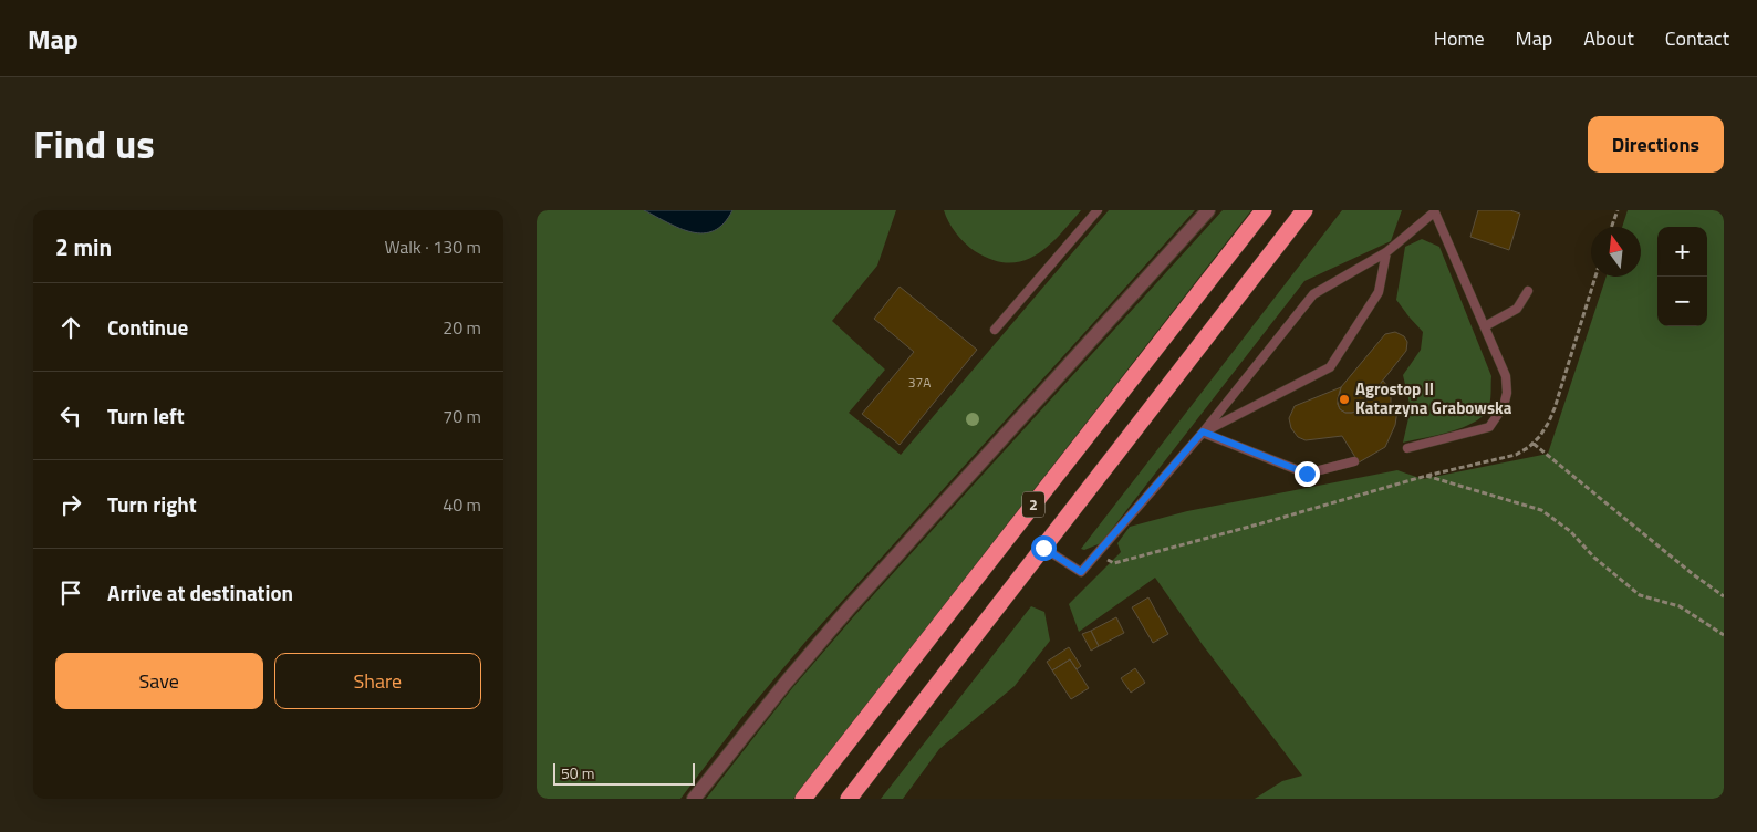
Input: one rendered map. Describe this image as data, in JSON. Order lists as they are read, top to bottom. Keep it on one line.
{"streets":{"highway":["2"]},"places":["Agrostop II Katarzyna Grabowska"],"house_numbers":["37A"],"scale_bar":"50 m","north":"top","page":{"header":"Map","nav":["Home","Map","About","Contact"],"title":"Find us","buttons":["Directions",["Save","Share"]],"heading":["2 min","Walk · 130 m"],"map_buttons":["+","−"],"list":[["Continue","20 m"],["Turn left","70 m"],["Turn right","40 m"],"Arrive at destination"],"scale":"50 m"}}
